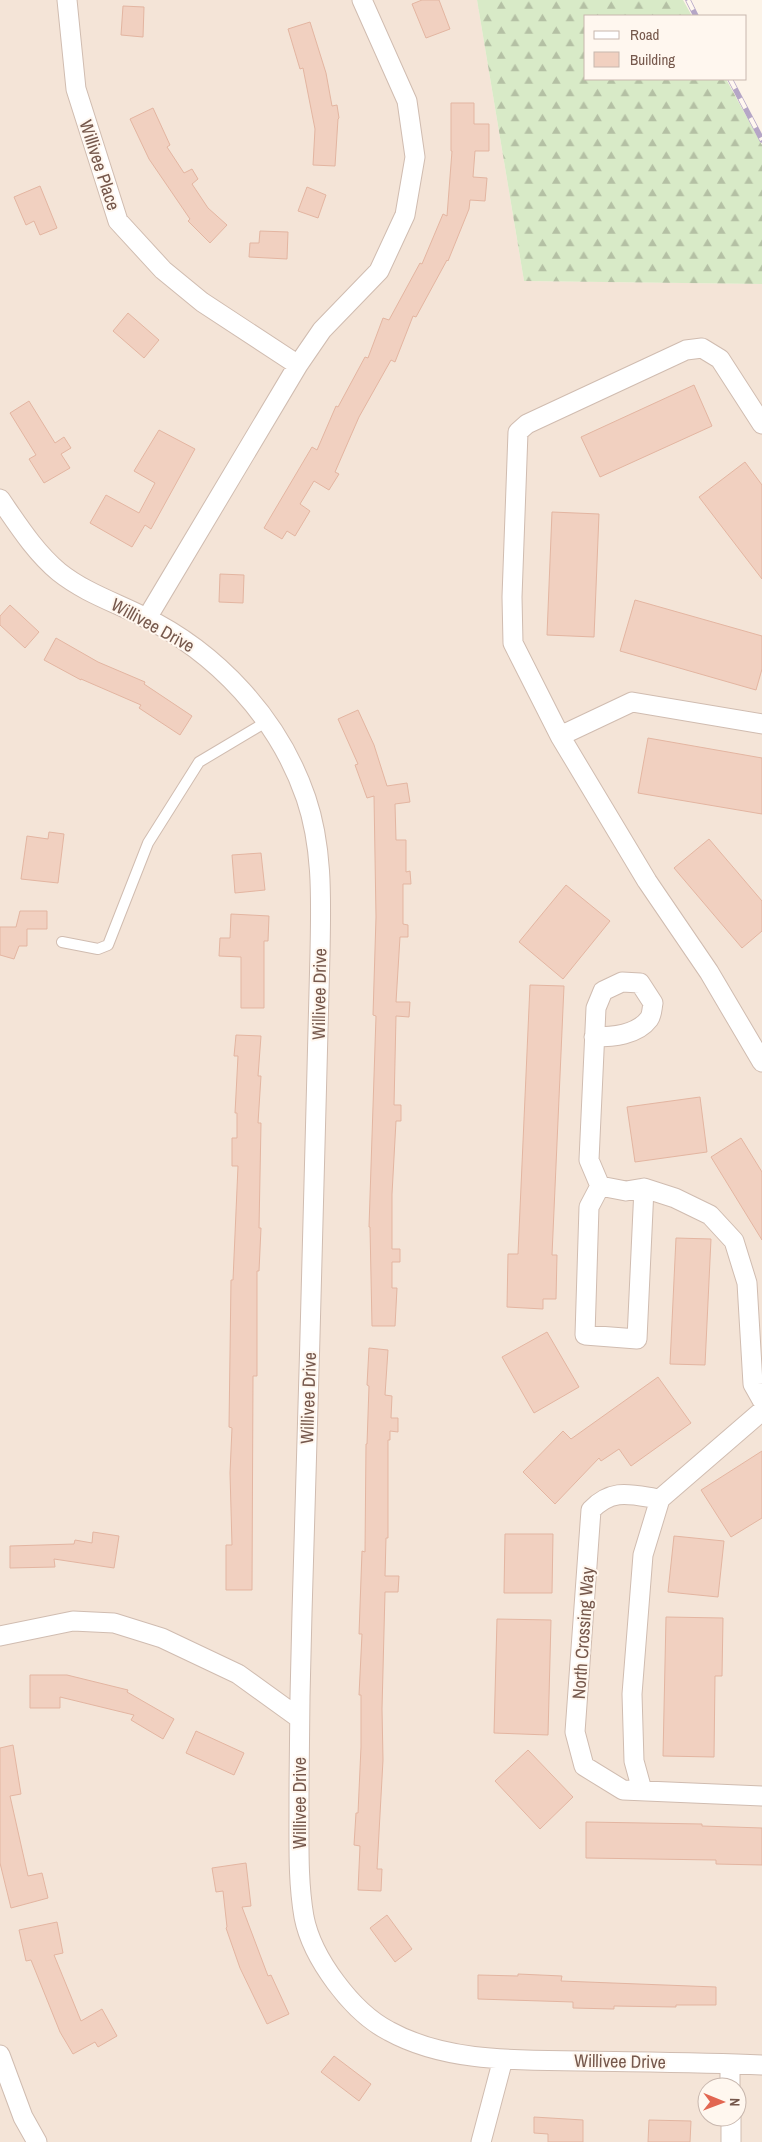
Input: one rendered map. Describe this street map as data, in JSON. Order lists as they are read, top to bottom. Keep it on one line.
{"streets":{"street":["Willivee Place","Willivee Drive","North Crossing Way"]},"legend":["Road","Building"],"north":"right"}
